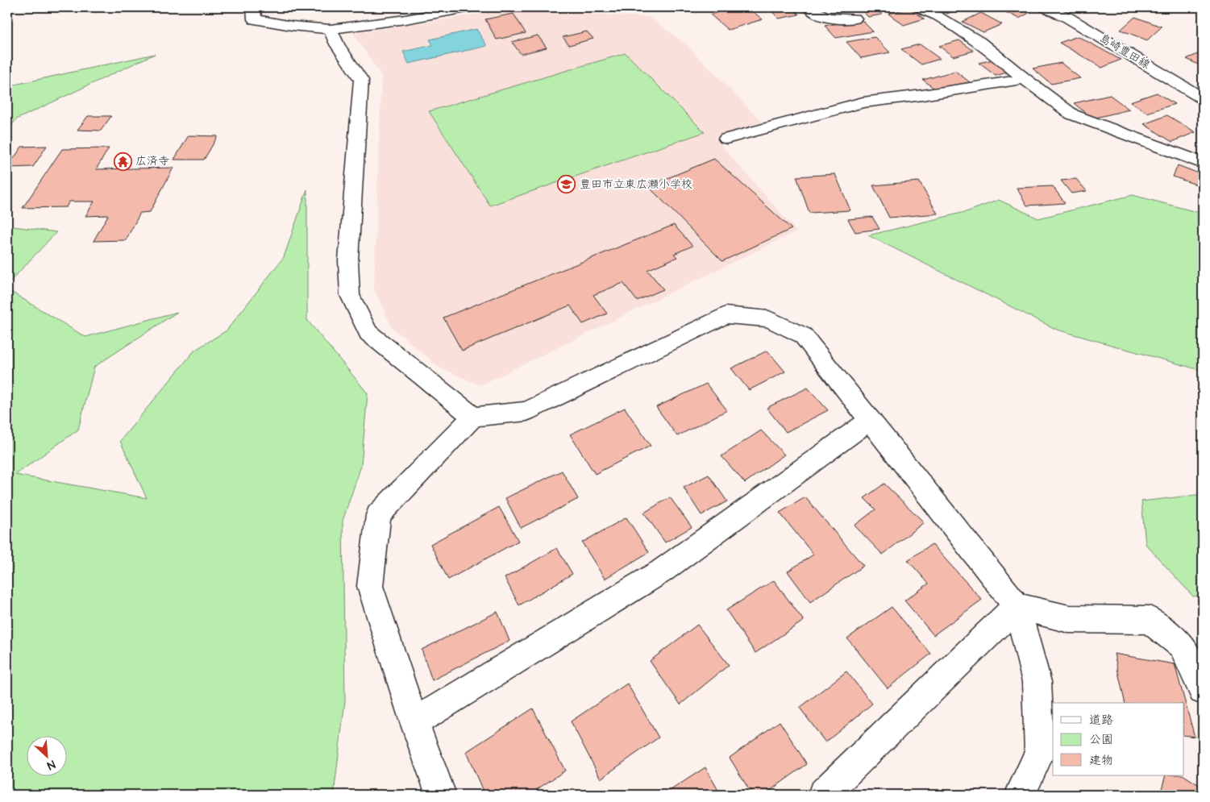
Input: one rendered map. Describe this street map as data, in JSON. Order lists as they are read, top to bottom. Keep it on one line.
{"streets":{"street":["島崎豊田線"]},"places":{"temple":["広済寺"],"school or university":["豊田市立東広瀬小学校"]},"legend":["道路","公園","建物"],"north":"bottom right"}
